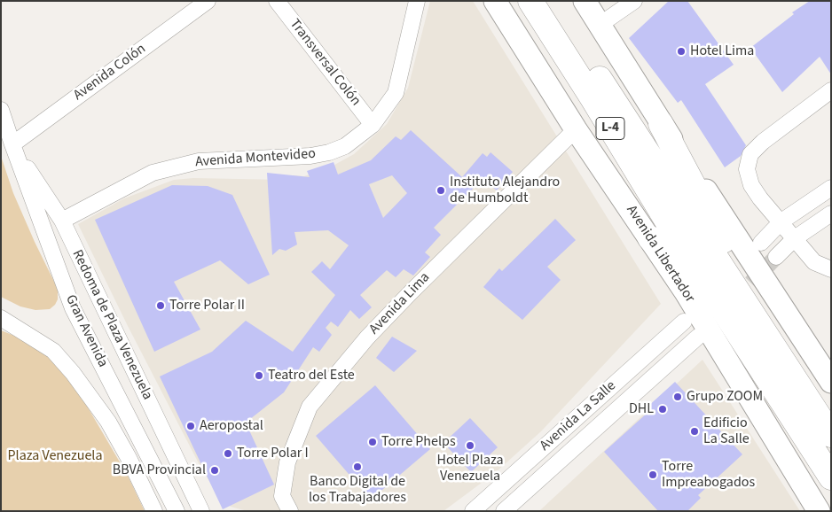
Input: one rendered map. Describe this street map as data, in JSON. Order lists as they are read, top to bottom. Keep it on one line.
{"streets":{"main road":["L-4","Avenida Libertador"],"street":["Transversal Colón","Avenida Colón","Avenida Montevideo","Avenida Lima","Redoma de Plaza Venezuela","Gran Avenida","Avenida La Salle"]},"crossings":[["Transversal Colón","Avenida Montevideo"],["Avenida Colón","Redoma de Plaza Venezuela"],["Avenida Colón","Gran Avenida"],["L-4","Avenida Libertador"],["Avenida Montevideo","Redoma de Plaza Venezuela"],["Avenida Libertador","Avenida Lima"],["Redoma de Plaza Venezuela","Gran Avenida"]],"parks":["Plaza Venezuela"],"places":["Hotel Lima","Instituto Alejandro de Humboldt","Torre Polar II","Teatro del Este","Grupo ZOOM","DHL","Aeropostal","Edificio La Salle","Torre Phelps","Hotel Plaza Venezuela","Torre Polar I","Banco Digital de los Trabajadores","BBVA Provincial","Torre Impreabogados"]}
